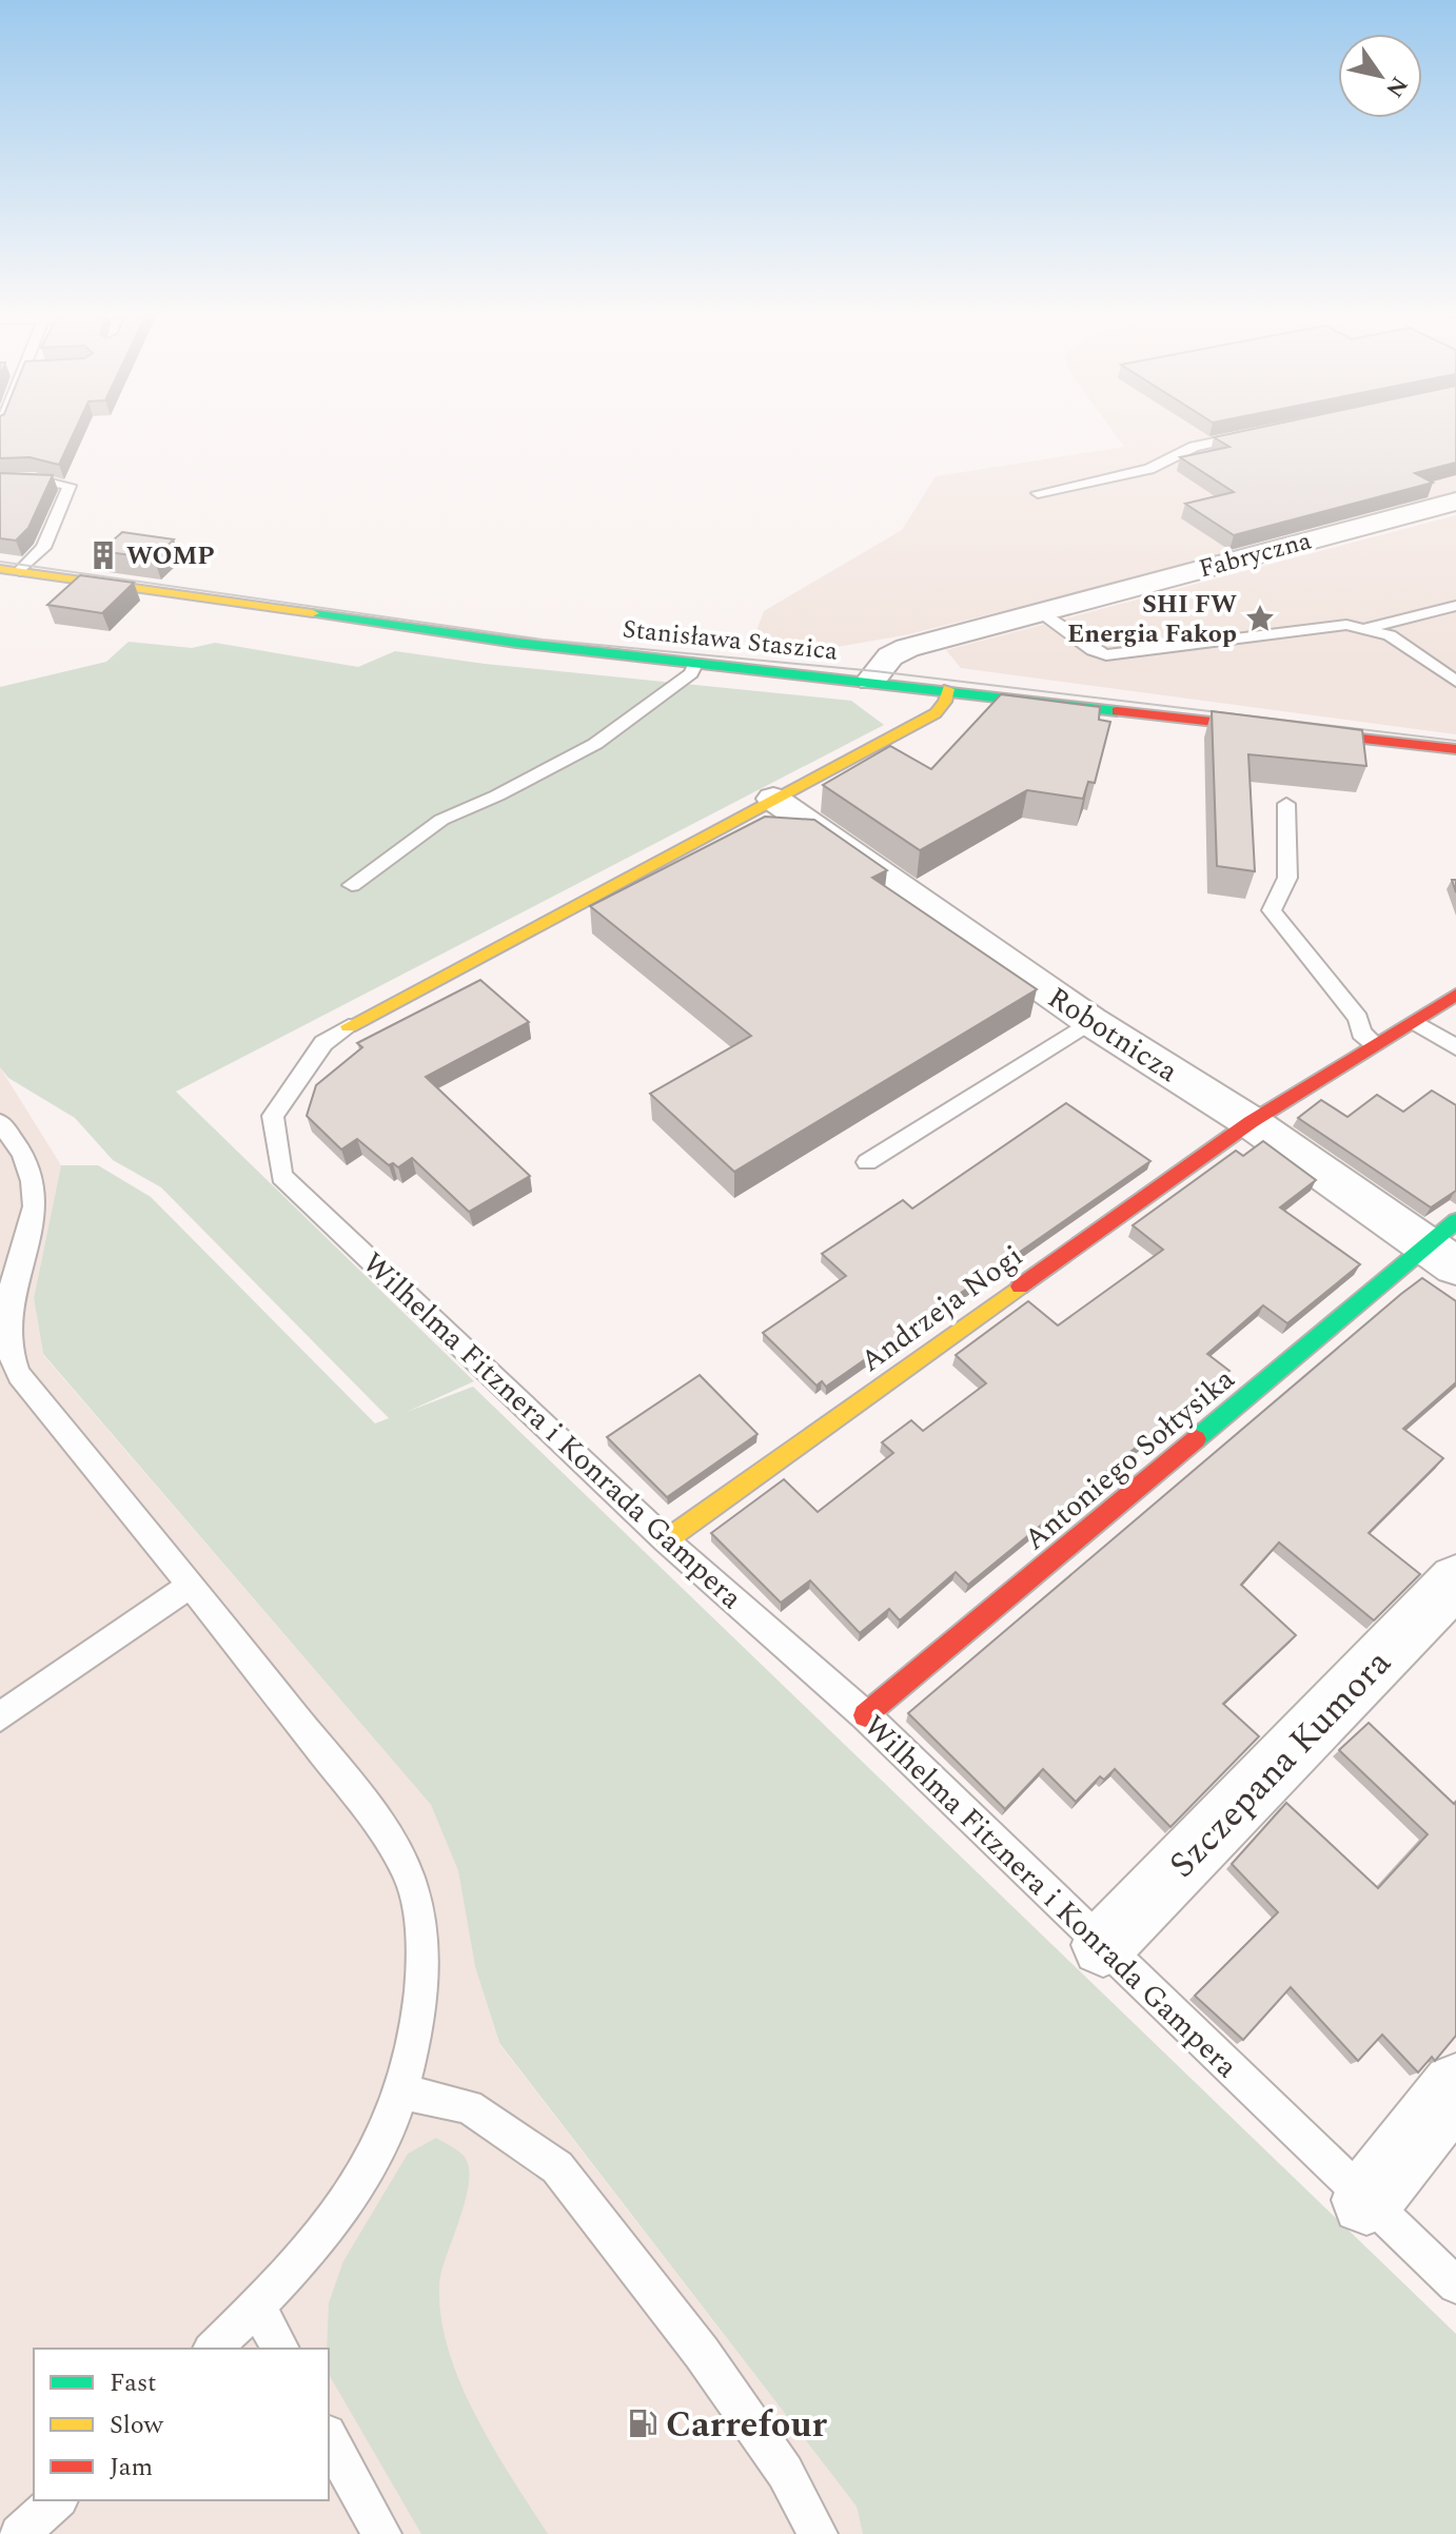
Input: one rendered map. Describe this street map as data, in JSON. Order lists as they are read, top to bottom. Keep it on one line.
{"streets":{"street":["Fabryczna","Stanisława Staszica","Robotnicza","Andrzeja Nogi","Wilhelma Fitznera i Konrada Gampera","Antoniego Sołtysika","Szczepana Kumora"]},"crossings":[["Fabryczna","Stanisława Staszica"],["Stanisława Staszica","Wilhelma Fitznera i Konrada Gampera"],["Robotnicza","Andrzeja Nogi"],["Robotnicza","Wilhelma Fitznera i Konrada Gampera"],["Robotnicza","Antoniego Sołtysika"],["Andrzeja Nogi","Wilhelma Fitznera i Konrada Gampera"],["Wilhelma Fitznera i Konrada Gampera","Antoniego Sołtysika"],["Wilhelma Fitznera i Konrada Gampera","Szczepana Kumora"]],"places":{"building":["WOMP"],"place":["SHI FW Energia Fakop"],"fuel station":["Carrefour"]},"legend":["Fast","Slow","Jam"],"north":"bottom right"}
